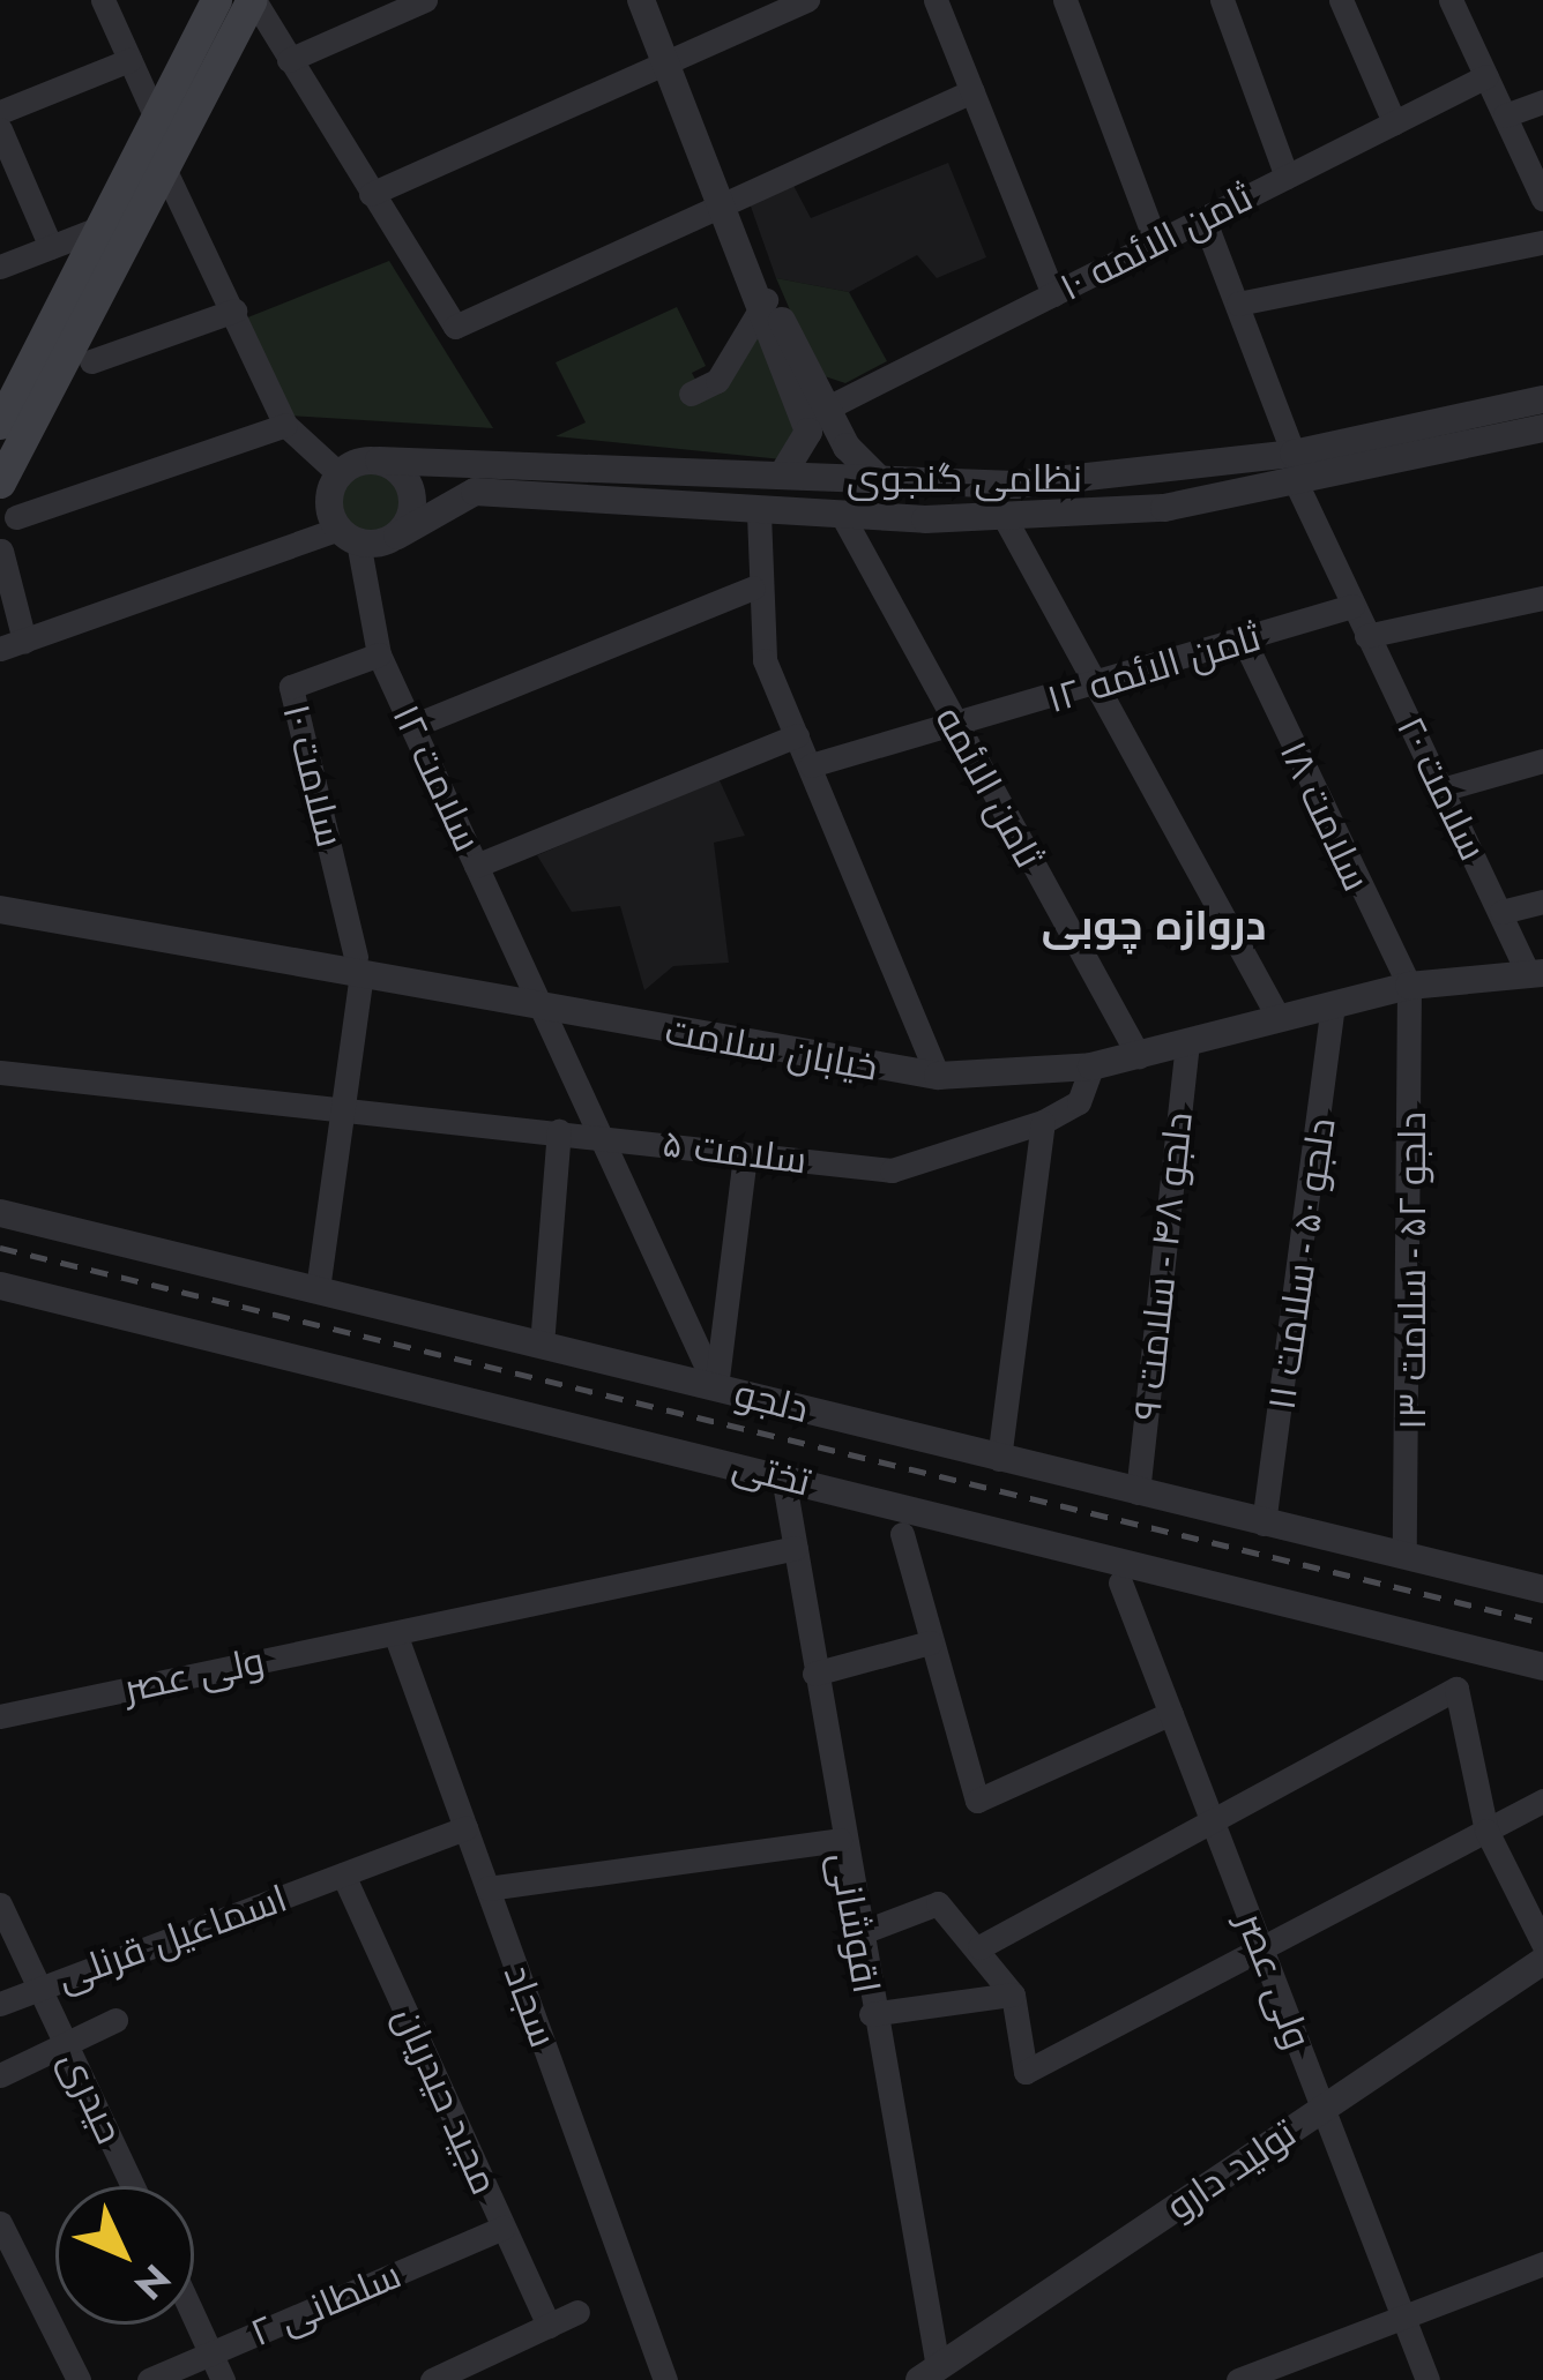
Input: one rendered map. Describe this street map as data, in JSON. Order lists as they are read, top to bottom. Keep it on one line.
{"streets":{"street":["ثامن الائمه ۱۰","نظامی گنجوی","ثامن الائمه ۱۲","سلامت ۱۰","سلامت ۱۲","ثامن الائمه","سلامت ۲۰","سلامت ۱۸","خیابان سلامت","سلامت ۵","دلجو ۵۰ - سلامت ۱۱","دلجو ۴۸ - سلامت ۹","دلجو ۵۲ - سلامت ۱۳","دلجو","تختی","ولی عصر","اقوشانی","اسماعیل قرنلی","سجاد","حیدری","مجید حیدریان","تولید دارو","۲ سلطانی"]},"crossings":[["ثامن الائمه ۱۰","سلامت ۲۰"],["نظامی گنجوی","سلامت ۱۲"],["نظامی گنجوی","ثامن الائمه"],["نظامی گنجوی","سلامت ۲۰"],["ثامن الائمه ۱۲","ثامن الائمه"],["ثامن الائمه ۱۲","سلامت ۲۰"],["ثامن الائمه ۱۲","سلامت ۱۸"],["سلامت ۱۰","سلامت ۱۲"],["سلامت ۱۰","خیابان سلامت"],["سلامت ۱۲","خیابان سلامت"],["سلامت ۱۲","سلامت ۵"],["سلامت ۱۲","دلجو"],["ثامن الائمه","خیابان سلامت"],["سلامت ۲۰","خیابان سلامت"],["سلامت ۱۸","خیابان سلامت"],["سلامت ۱۸","دلجو ۵۲ - سلامت ۱۳"],["خیابان سلامت","سلامت ۵"],["خیابان سلامت","دلجو ۵۰ - سلامت ۱۱"],["خیابان سلامت","دلجو ۴۸ - سلامت ۹"],["خیابان سلامت","دلجو ۵۲ - سلامت ۱۳"],["دلجو ۵۰ - سلامت ۱۱","دلجو"],["دلجو ۴۸ - سلامت ۹","دلجو"],["دلجو ۵۲ - سلامت ۱۳","دلجو"],["تختی","اقوشانی"],["ولی عصر","اقوشانی"],["ولی عصر","سجاد"],["ولی عصر","تولید دارو"],["اقوشانی","تولید دارو"],["اسماعیل قرنلی","سجاد"],["اسماعیل قرنلی","حیدری"],["اسماعیل قرنلی","مجید حیدریان"],["مجید حیدریان","۲ سلطانی"]],"districts":["دروازه چوبی"],"north":"bottom right"}
